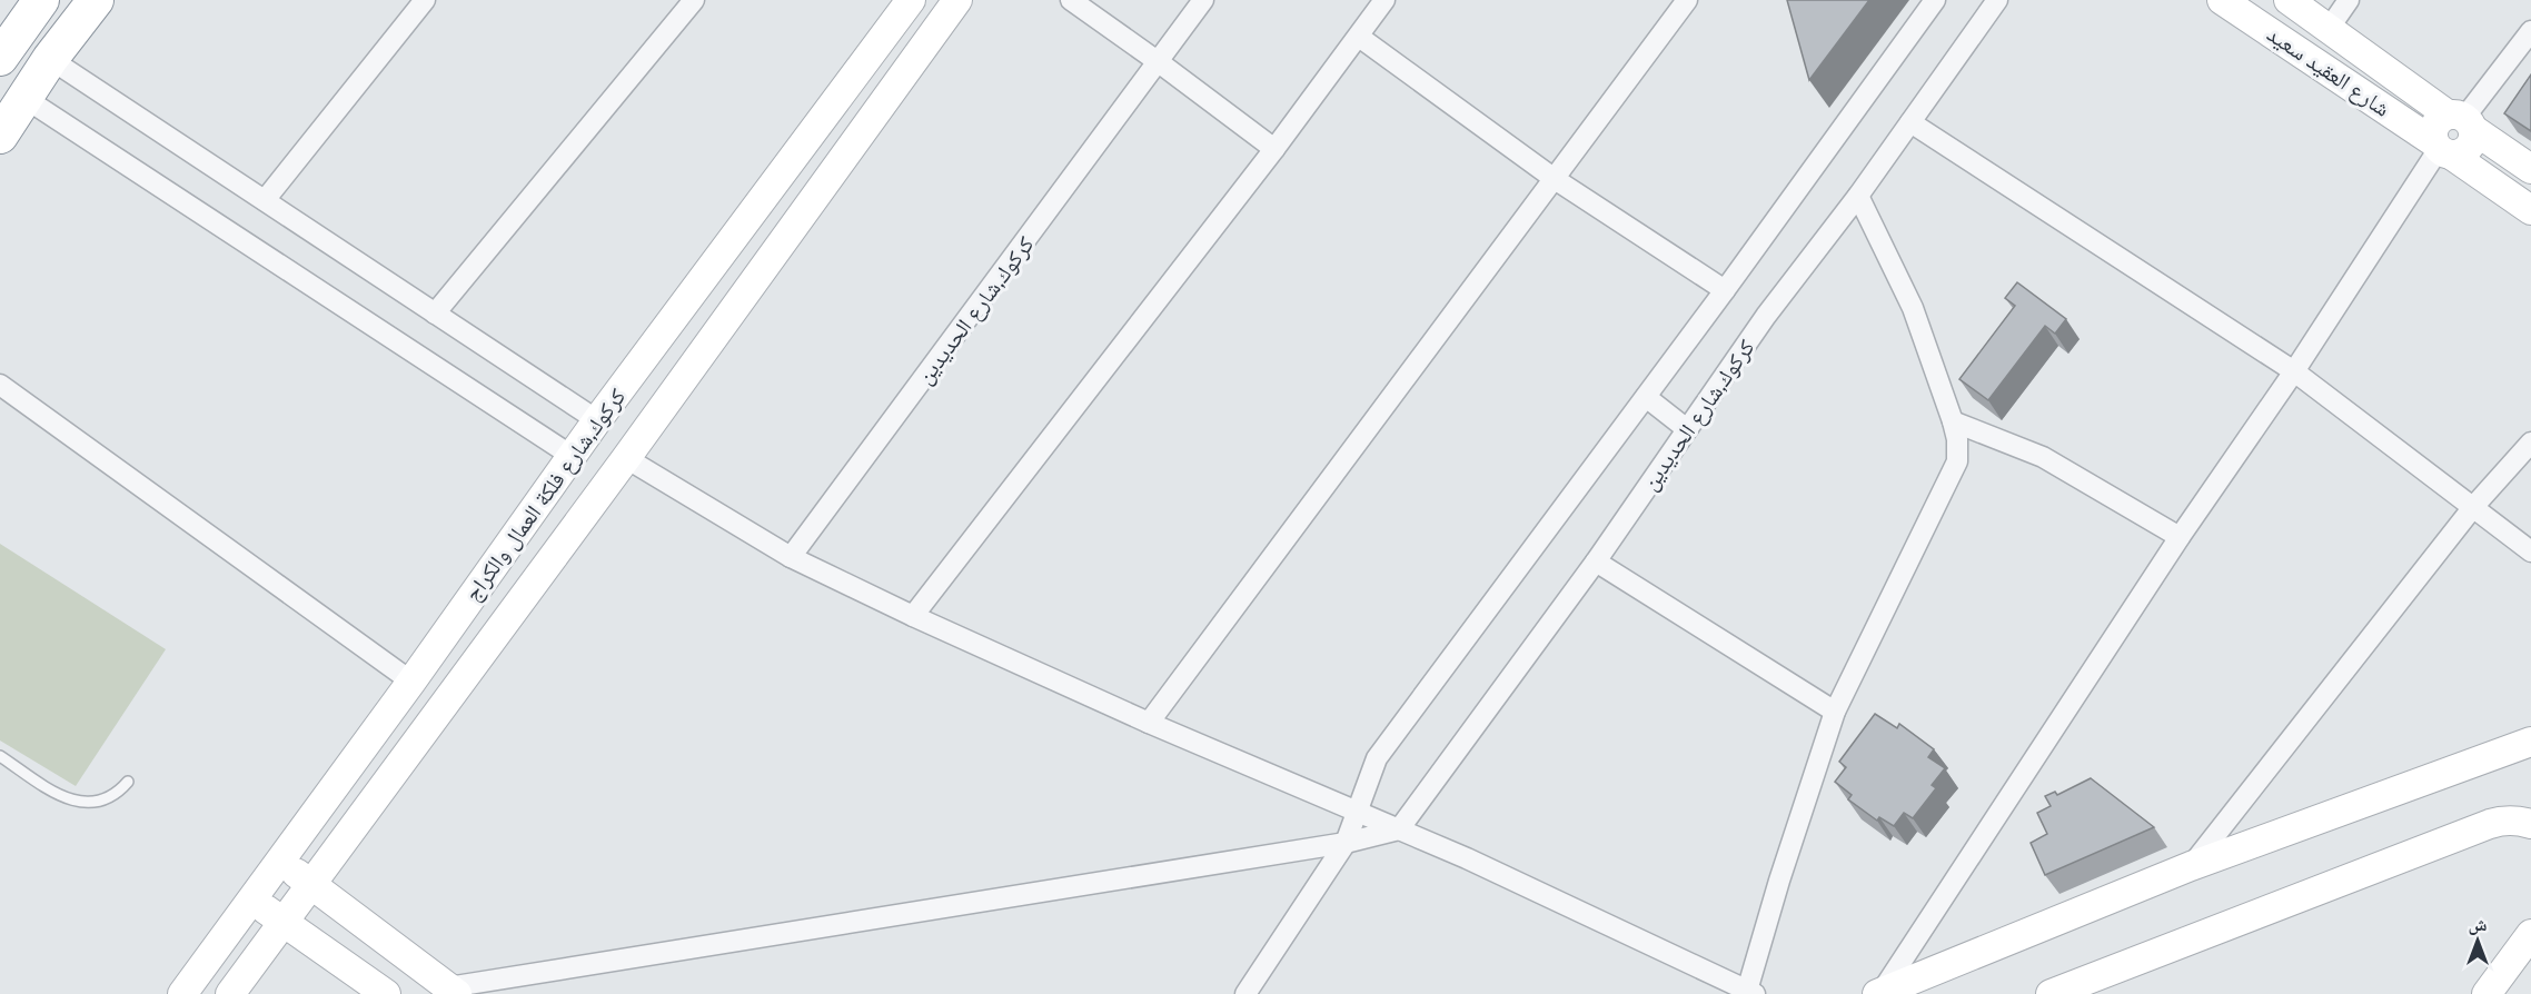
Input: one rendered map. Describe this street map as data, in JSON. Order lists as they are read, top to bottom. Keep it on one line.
{"streets":{"main road":["شارع العقيد سعيد","كركوك,شارع فلكة العمال والكراج"],"street":["كركوك,شارع الحديدين"]},"north":"top"}
